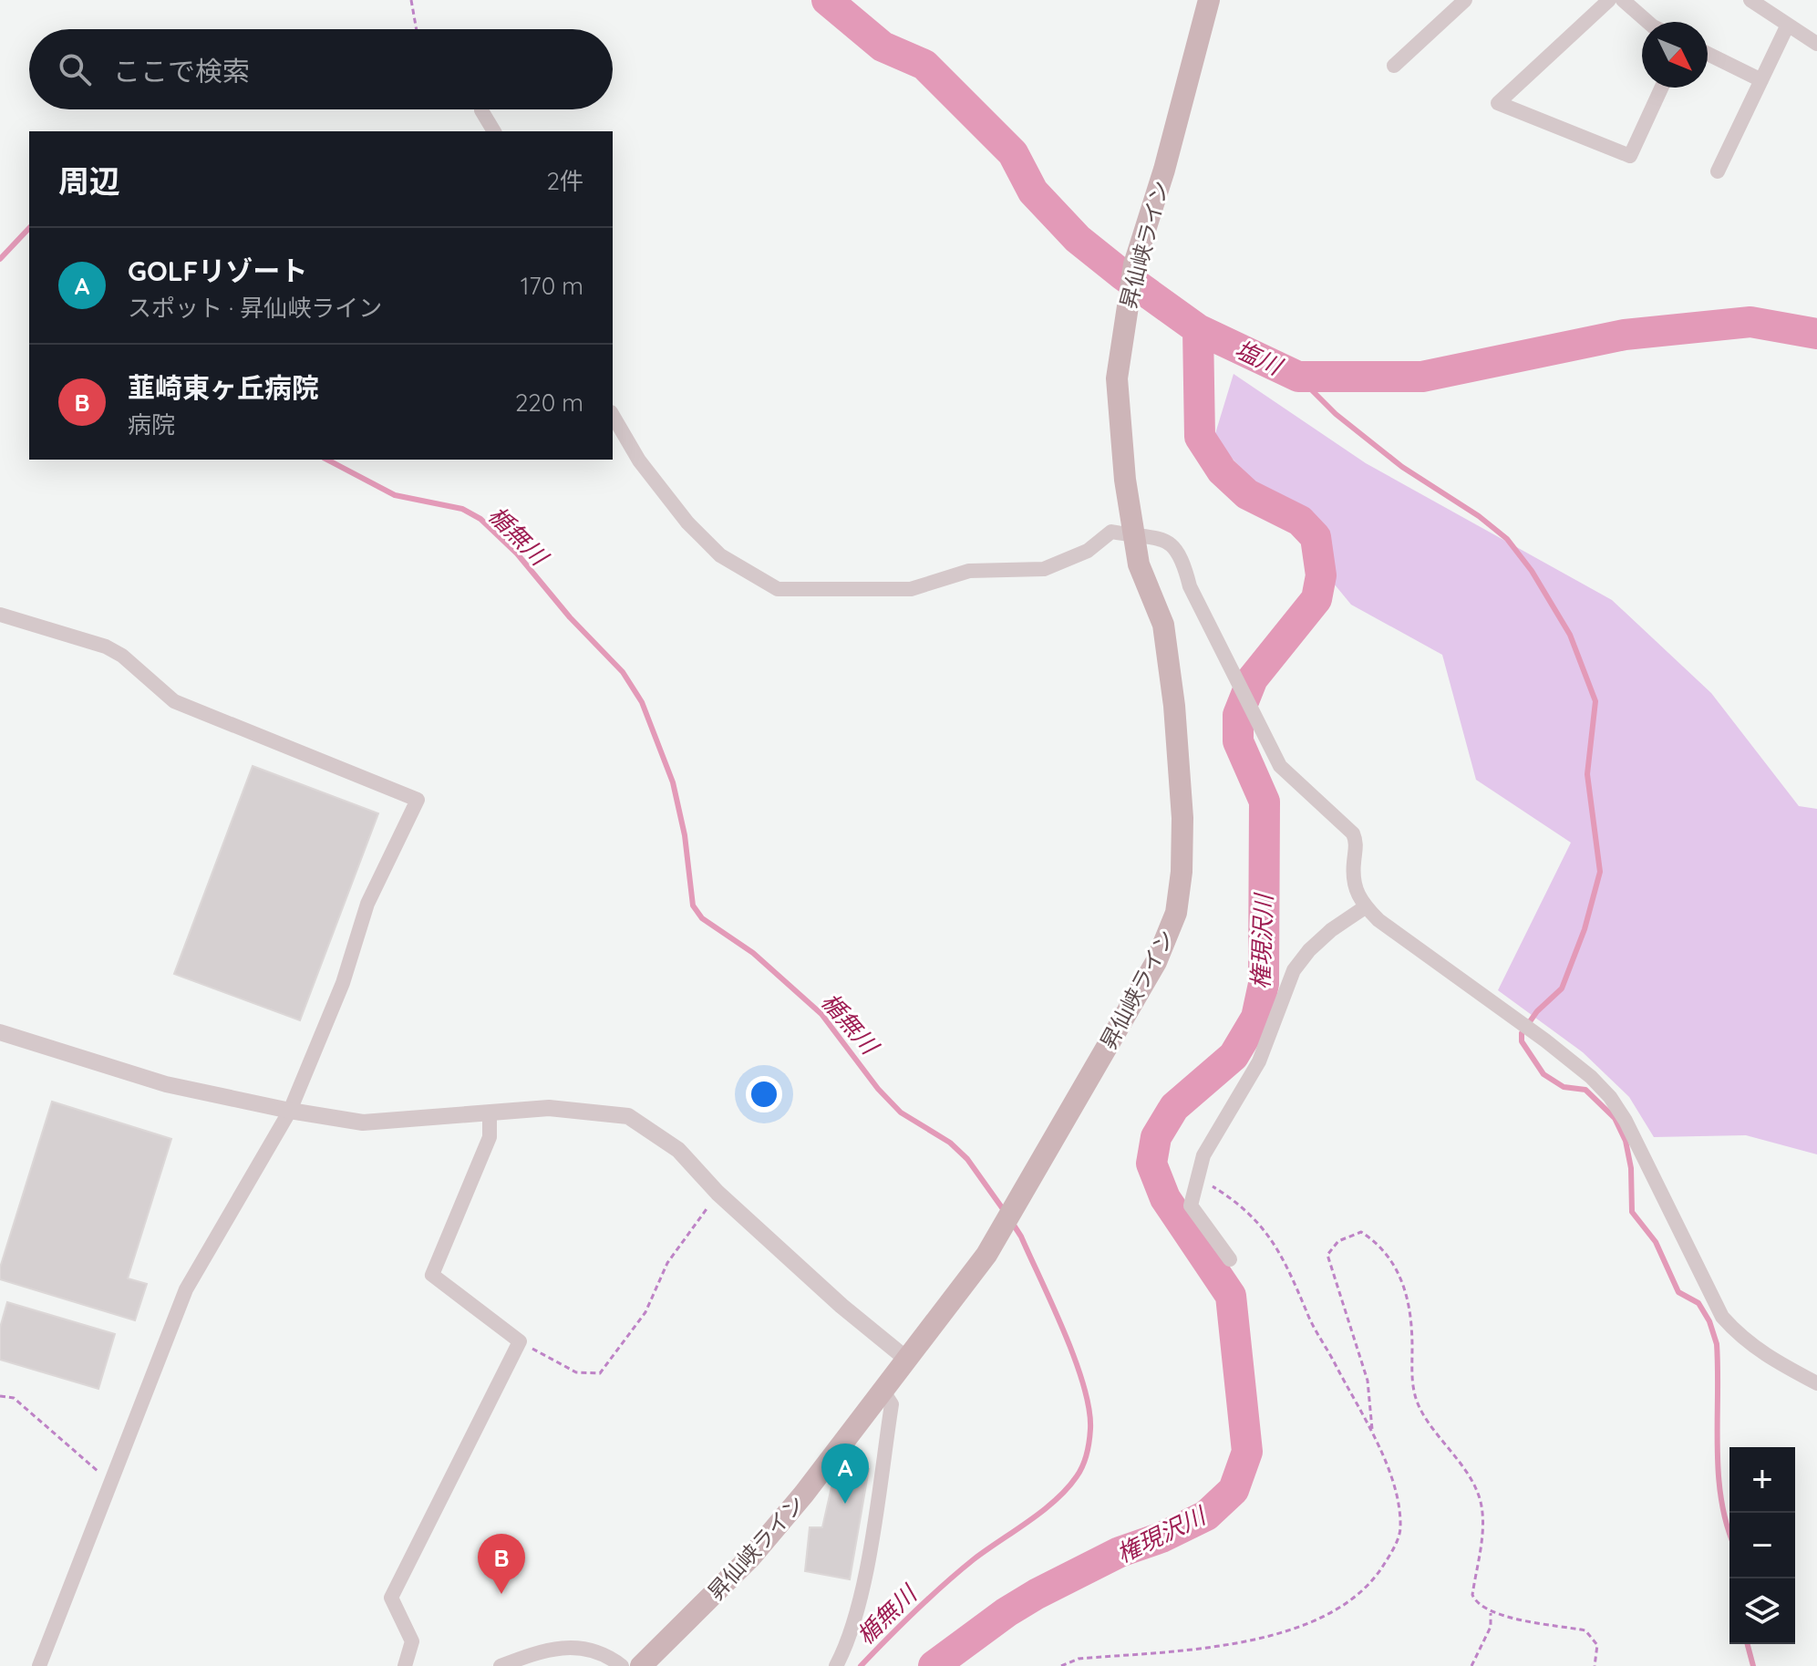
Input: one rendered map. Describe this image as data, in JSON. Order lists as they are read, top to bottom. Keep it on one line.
{"streets":{"main road":["昇仙峡ライン"]},"water":["塩川","楯無川","権現沢川"],"north":"bottom right","page":{"search":"ここで検索","heading":["周辺","2件"],"list":[{"mark":"A","name":"GOLFリゾート","note":"スポット · 昇仙峡ライン","value":"170 m"},{"mark":"B","name":"韮崎東ヶ丘病院","note":"病院","value":"220 m"}],"pins":["A","B"],"map_buttons":["+","−"]}}
